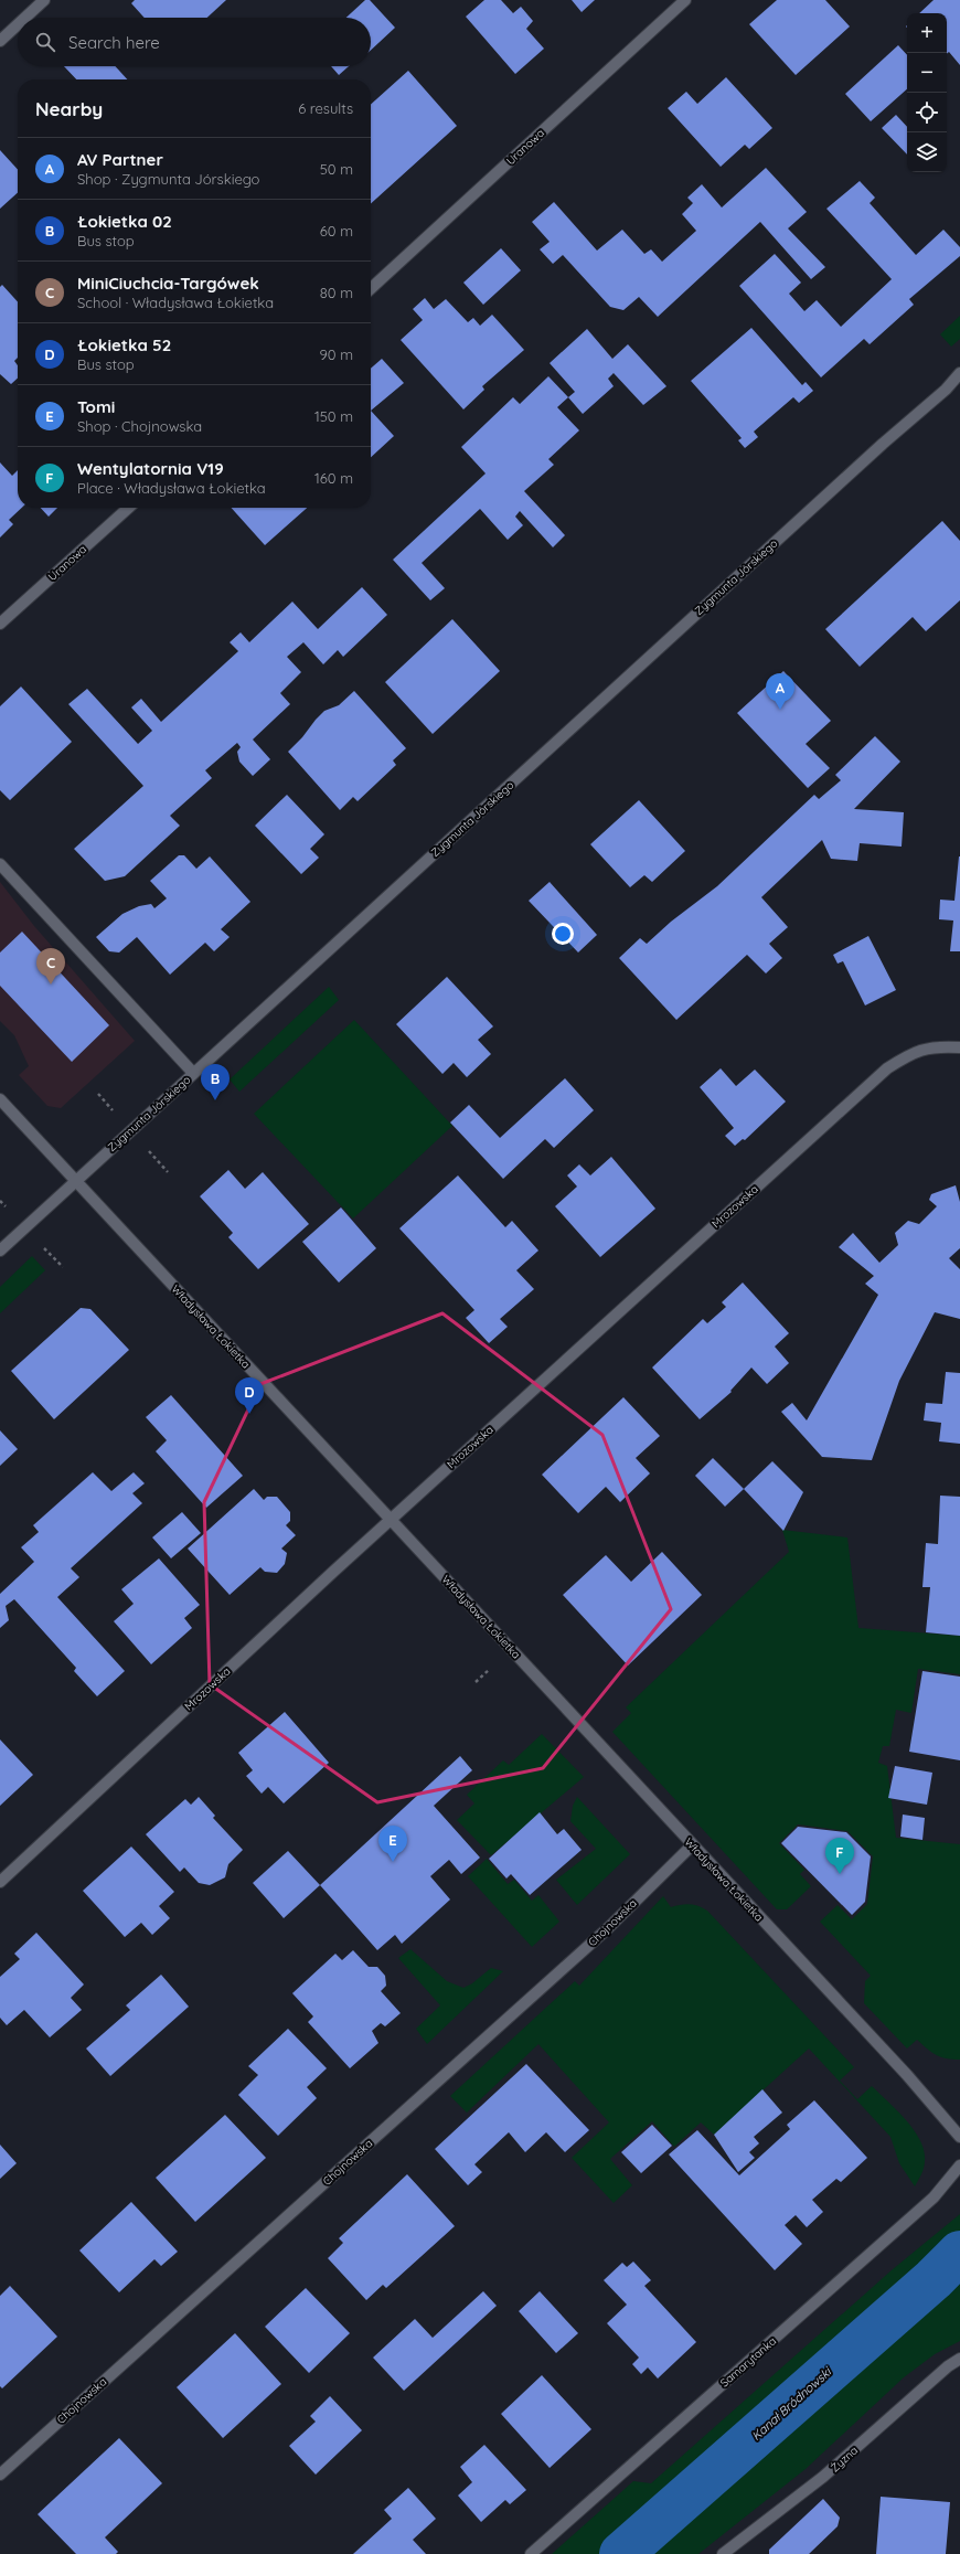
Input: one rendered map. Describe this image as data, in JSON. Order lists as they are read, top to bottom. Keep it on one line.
{"streets":{"street":["Uranowa","Zygmunta Jórskiego","Mrozowska","Władysława Łokietka","Chojnowska","Samarytanka","Żyzna"]},"crossings":[["Zygmunta Jórskiego","Władysława Łokietka"],["Mrozowska","Władysława Łokietka"],["Władysława Łokietka","Chojnowska"]],"water":["Kanał Bródnowski"],"page":{"map_buttons":["+","−"],"search":"Search here","heading":["Nearby","6 results"],"list":[{"mark":"A","name":"AV Partner","note":"Shop · Zygmunta Jórskiego","value":"50 m"},{"mark":"B","name":"Łokietka 02","note":"Bus stop","value":"60 m"},{"mark":"C","name":"MiniCiuchcia-Targówek","note":"School · Władysława Łokietka","value":"80 m"},{"mark":"D","name":"Łokietka 52","note":"Bus stop","value":"90 m"},{"mark":"E","name":"Tomi","note":"Shop · Chojnowska","value":"150 m"},{"mark":"F","name":"Wentylatornia V19","note":"Place · Władysława Łokietka","value":"160 m"}],"pins":["A","C","B","D","E","F"]}}
